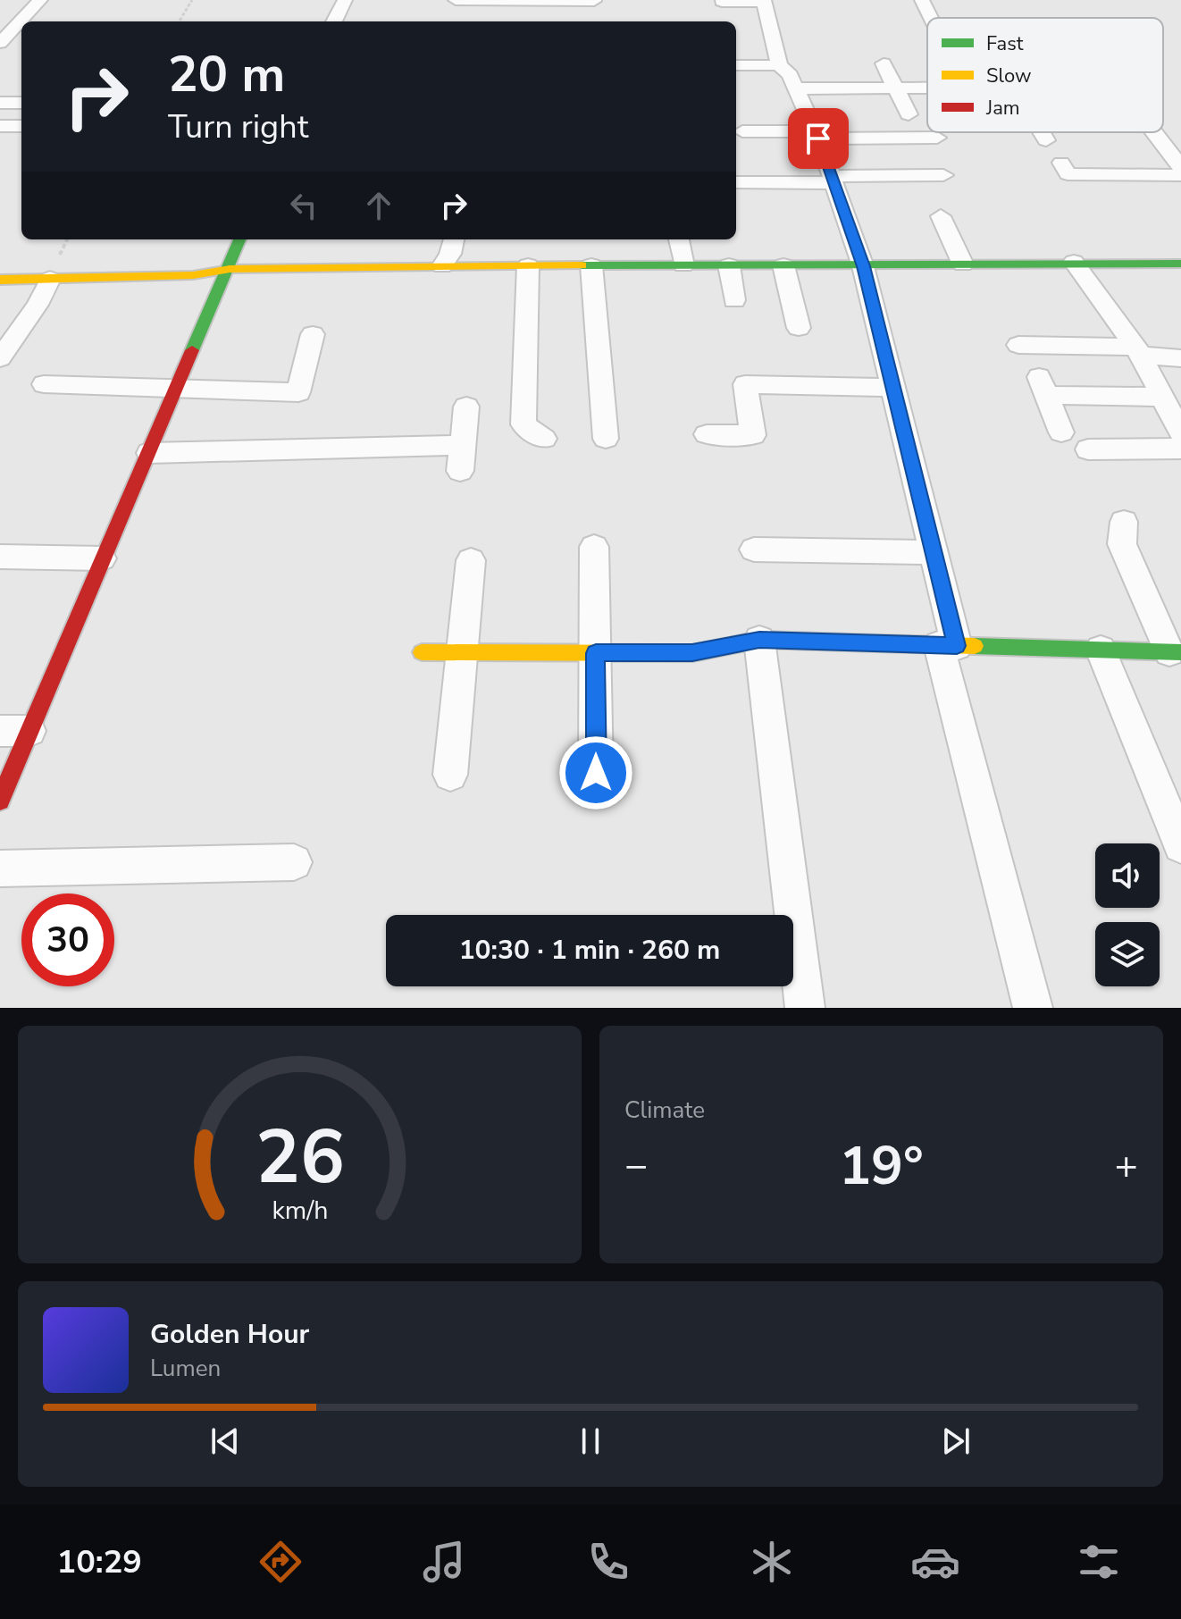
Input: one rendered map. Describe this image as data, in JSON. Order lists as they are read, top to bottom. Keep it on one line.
{"legend":["Fast","Slow","Jam"],"page":{"turn":["20 m","Turn right"],"limit":"30","trip":"10:30 · 1 min · 260 m","tile":"Climate","heat":["−","19°","+"],"song":["Golden Hour","Lumen"],"tabs":"10:29","gauge":["26","km/h"]}}
